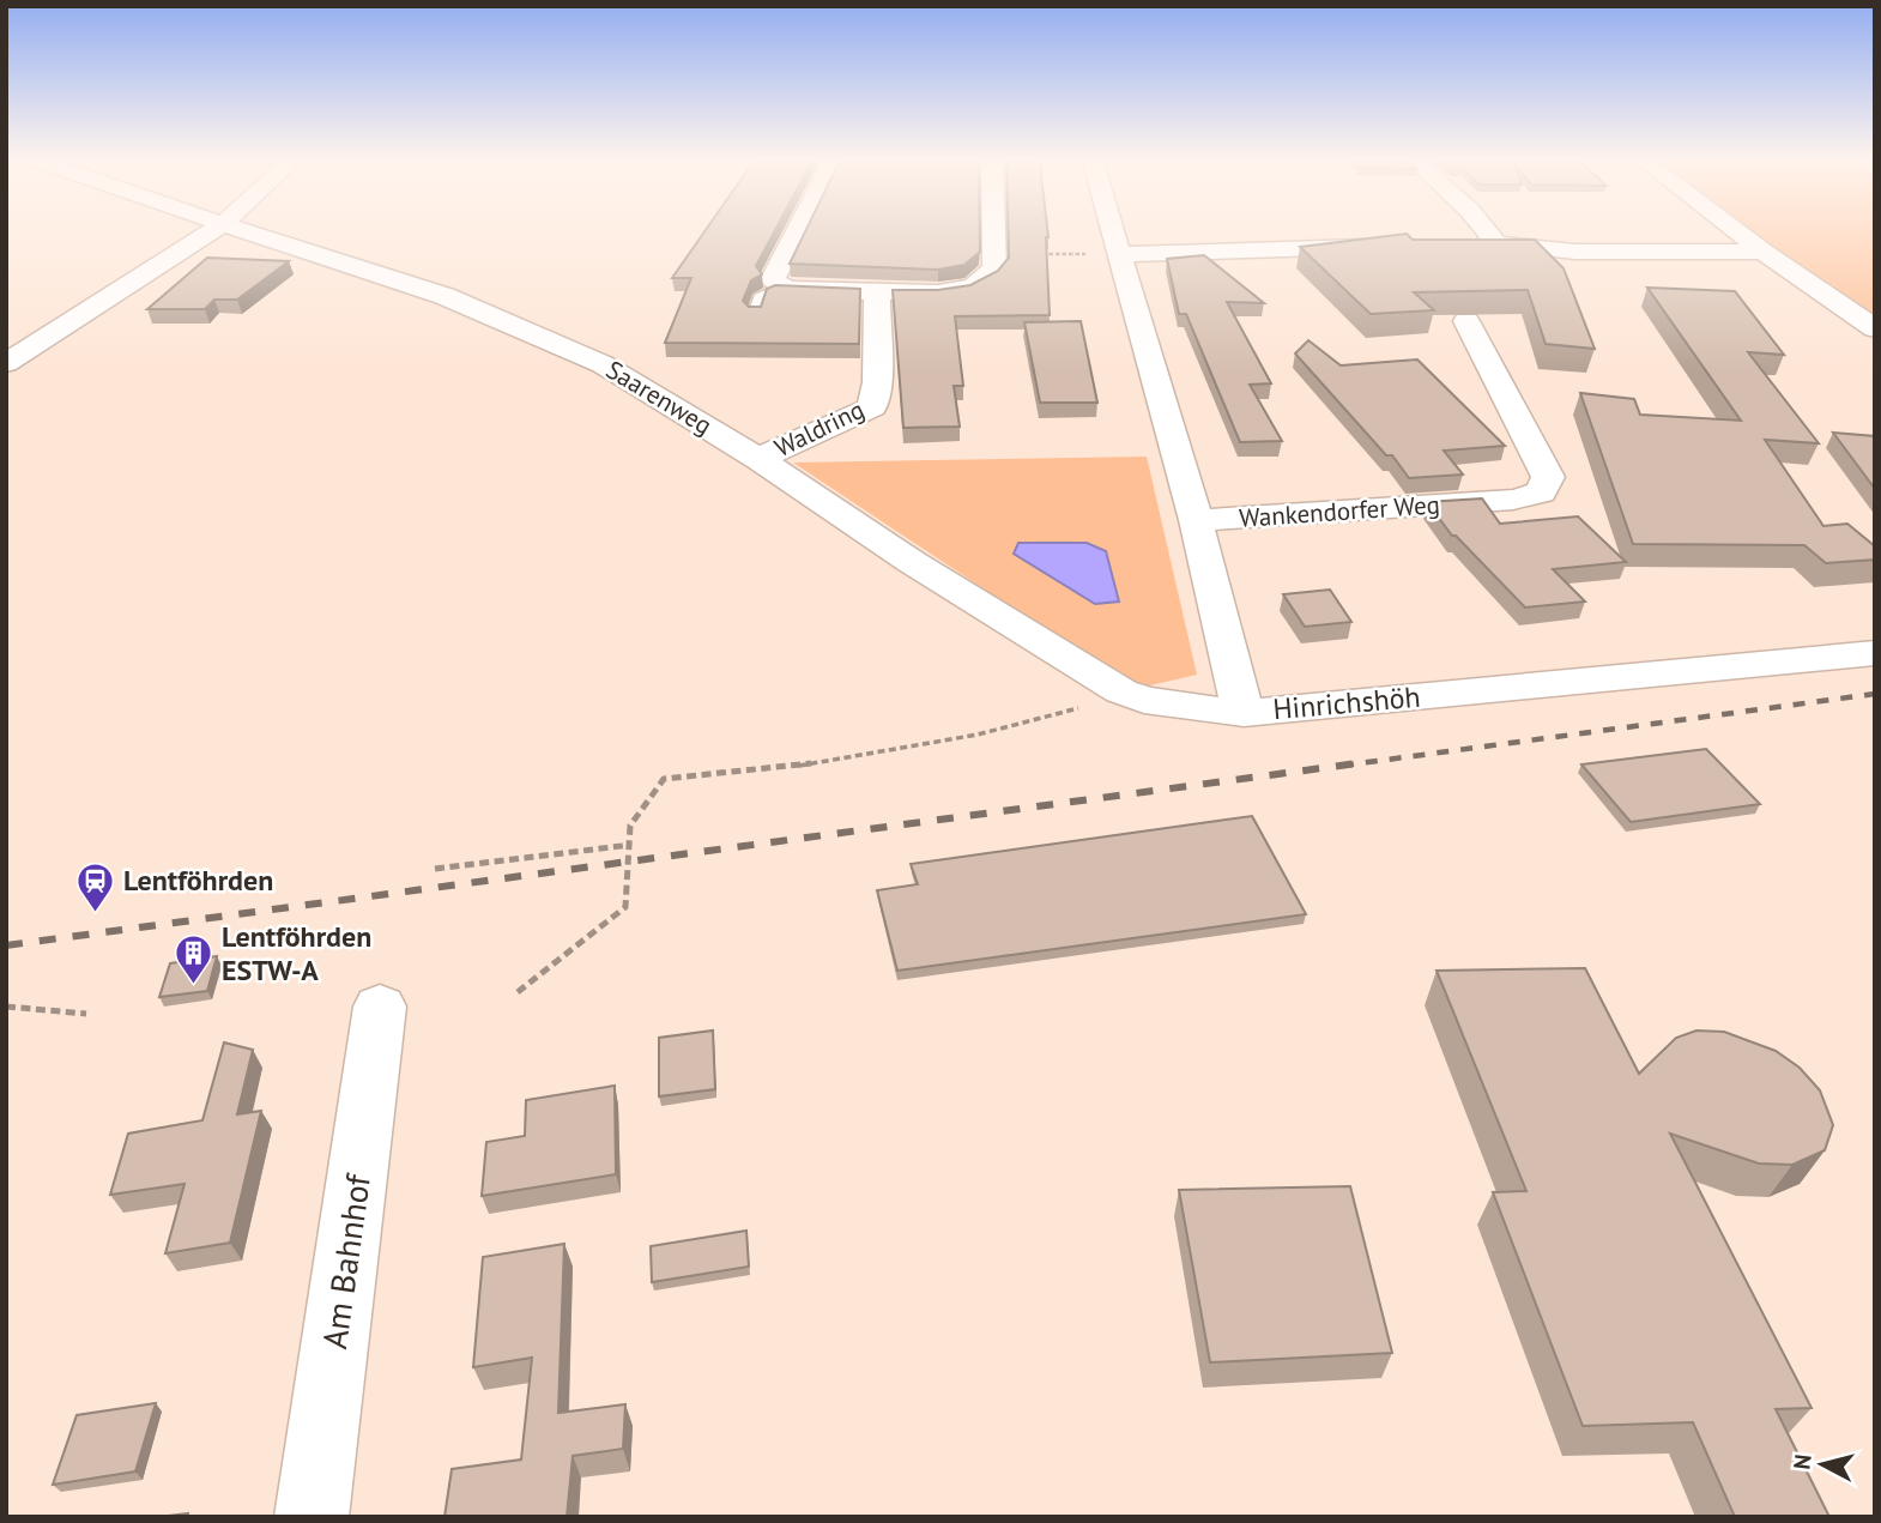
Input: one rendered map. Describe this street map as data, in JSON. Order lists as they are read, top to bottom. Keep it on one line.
{"streets":{"street":["Saarenweg","Waldring","Wankendorfer Weg","Hinrichshöh","Am Bahnhof"]},"crossings":[["Saarenweg","Waldring"],["Saarenweg","Hinrichshöh"],["Wankendorfer Weg","Hinrichshöh"]],"places":{"station":["Lentföhrden"],"building":["Lentföhrden ESTW-A"]},"north":"left"}
